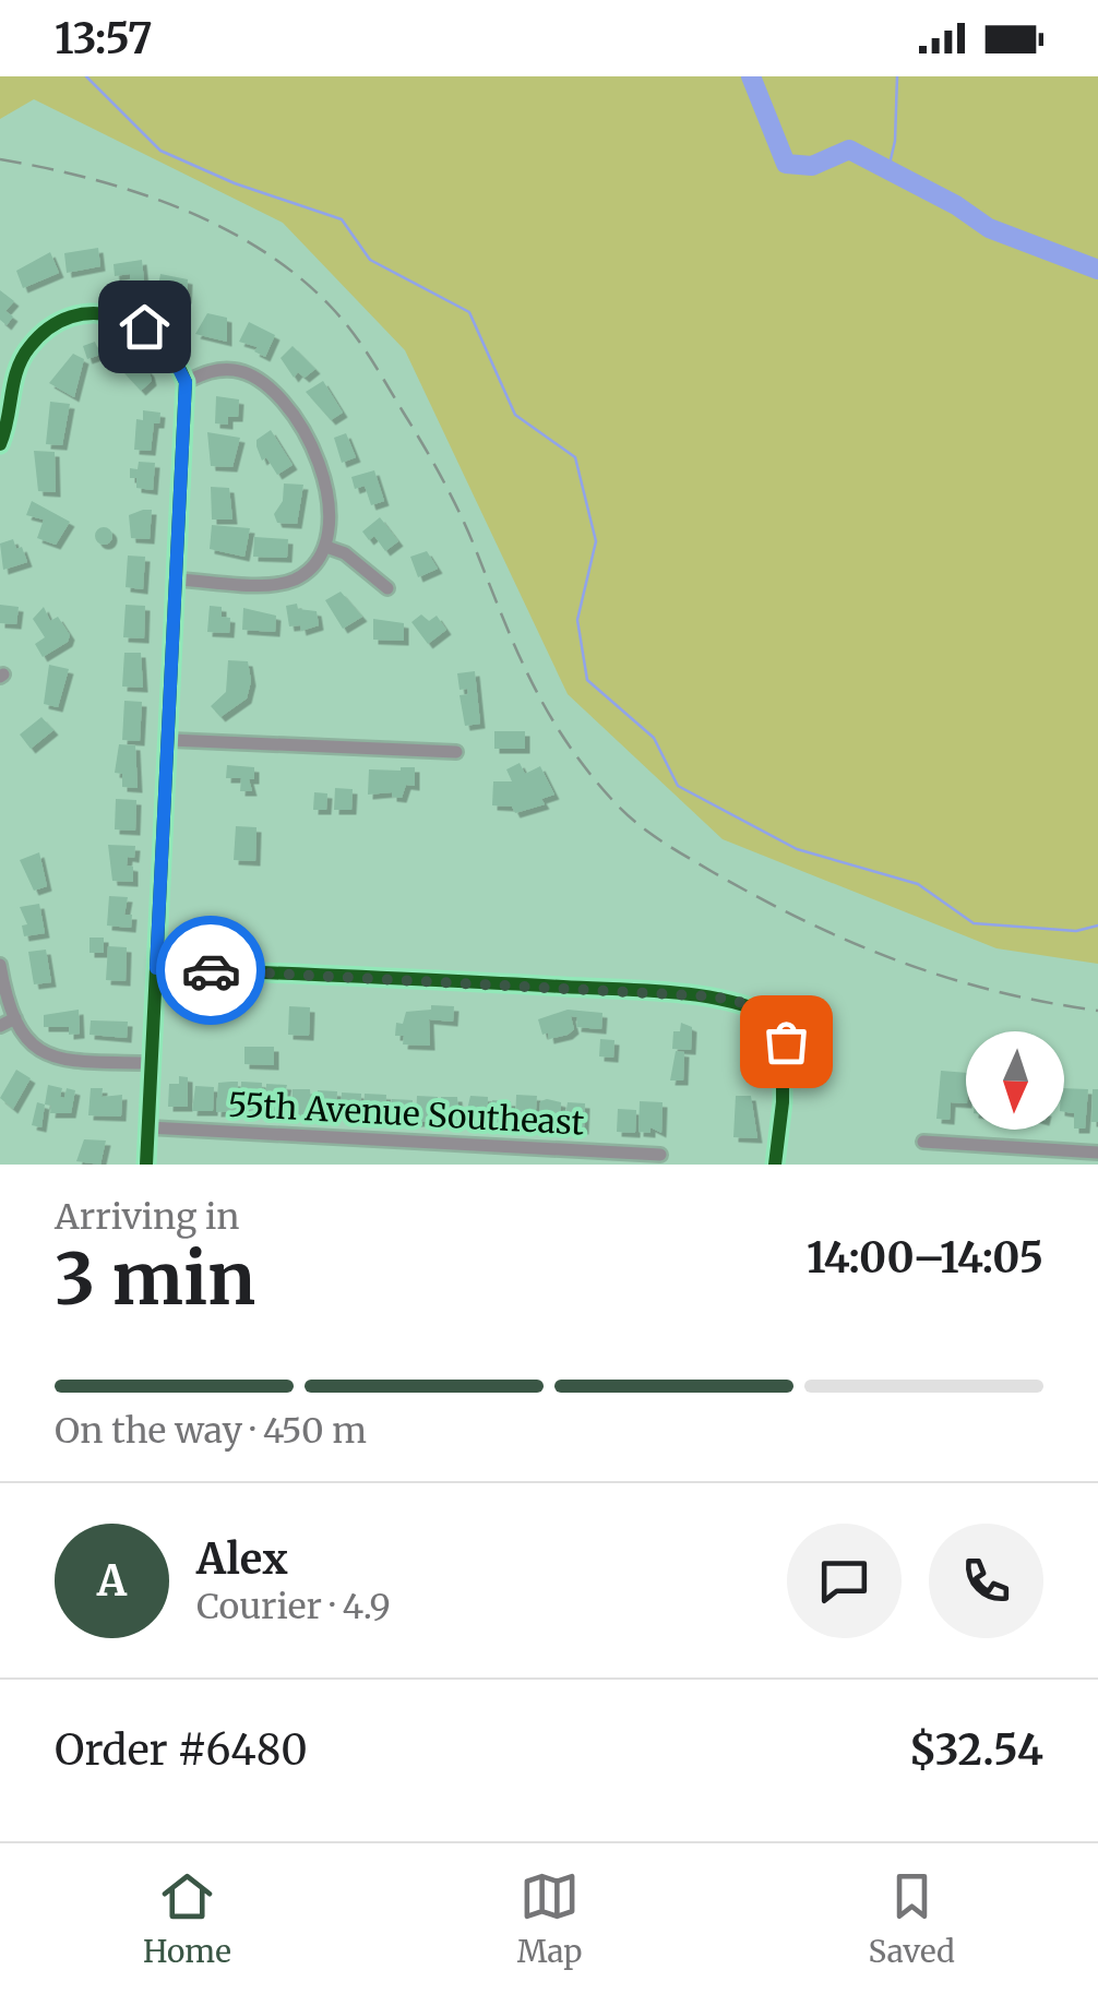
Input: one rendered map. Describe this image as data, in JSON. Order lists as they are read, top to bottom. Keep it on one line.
{"streets":{"street":["55th Avenue Southeast"]},"north":"bottom","page":{"status":"13:57","heading":["3 min","Arriving in","14:00–14:05"],"panel":["Alex","Courier · 4.9","Order #6480","$32.54"],"bar":"On the way · 450 m","round":"A","tabs":["Home","Map","Saved"]}}
